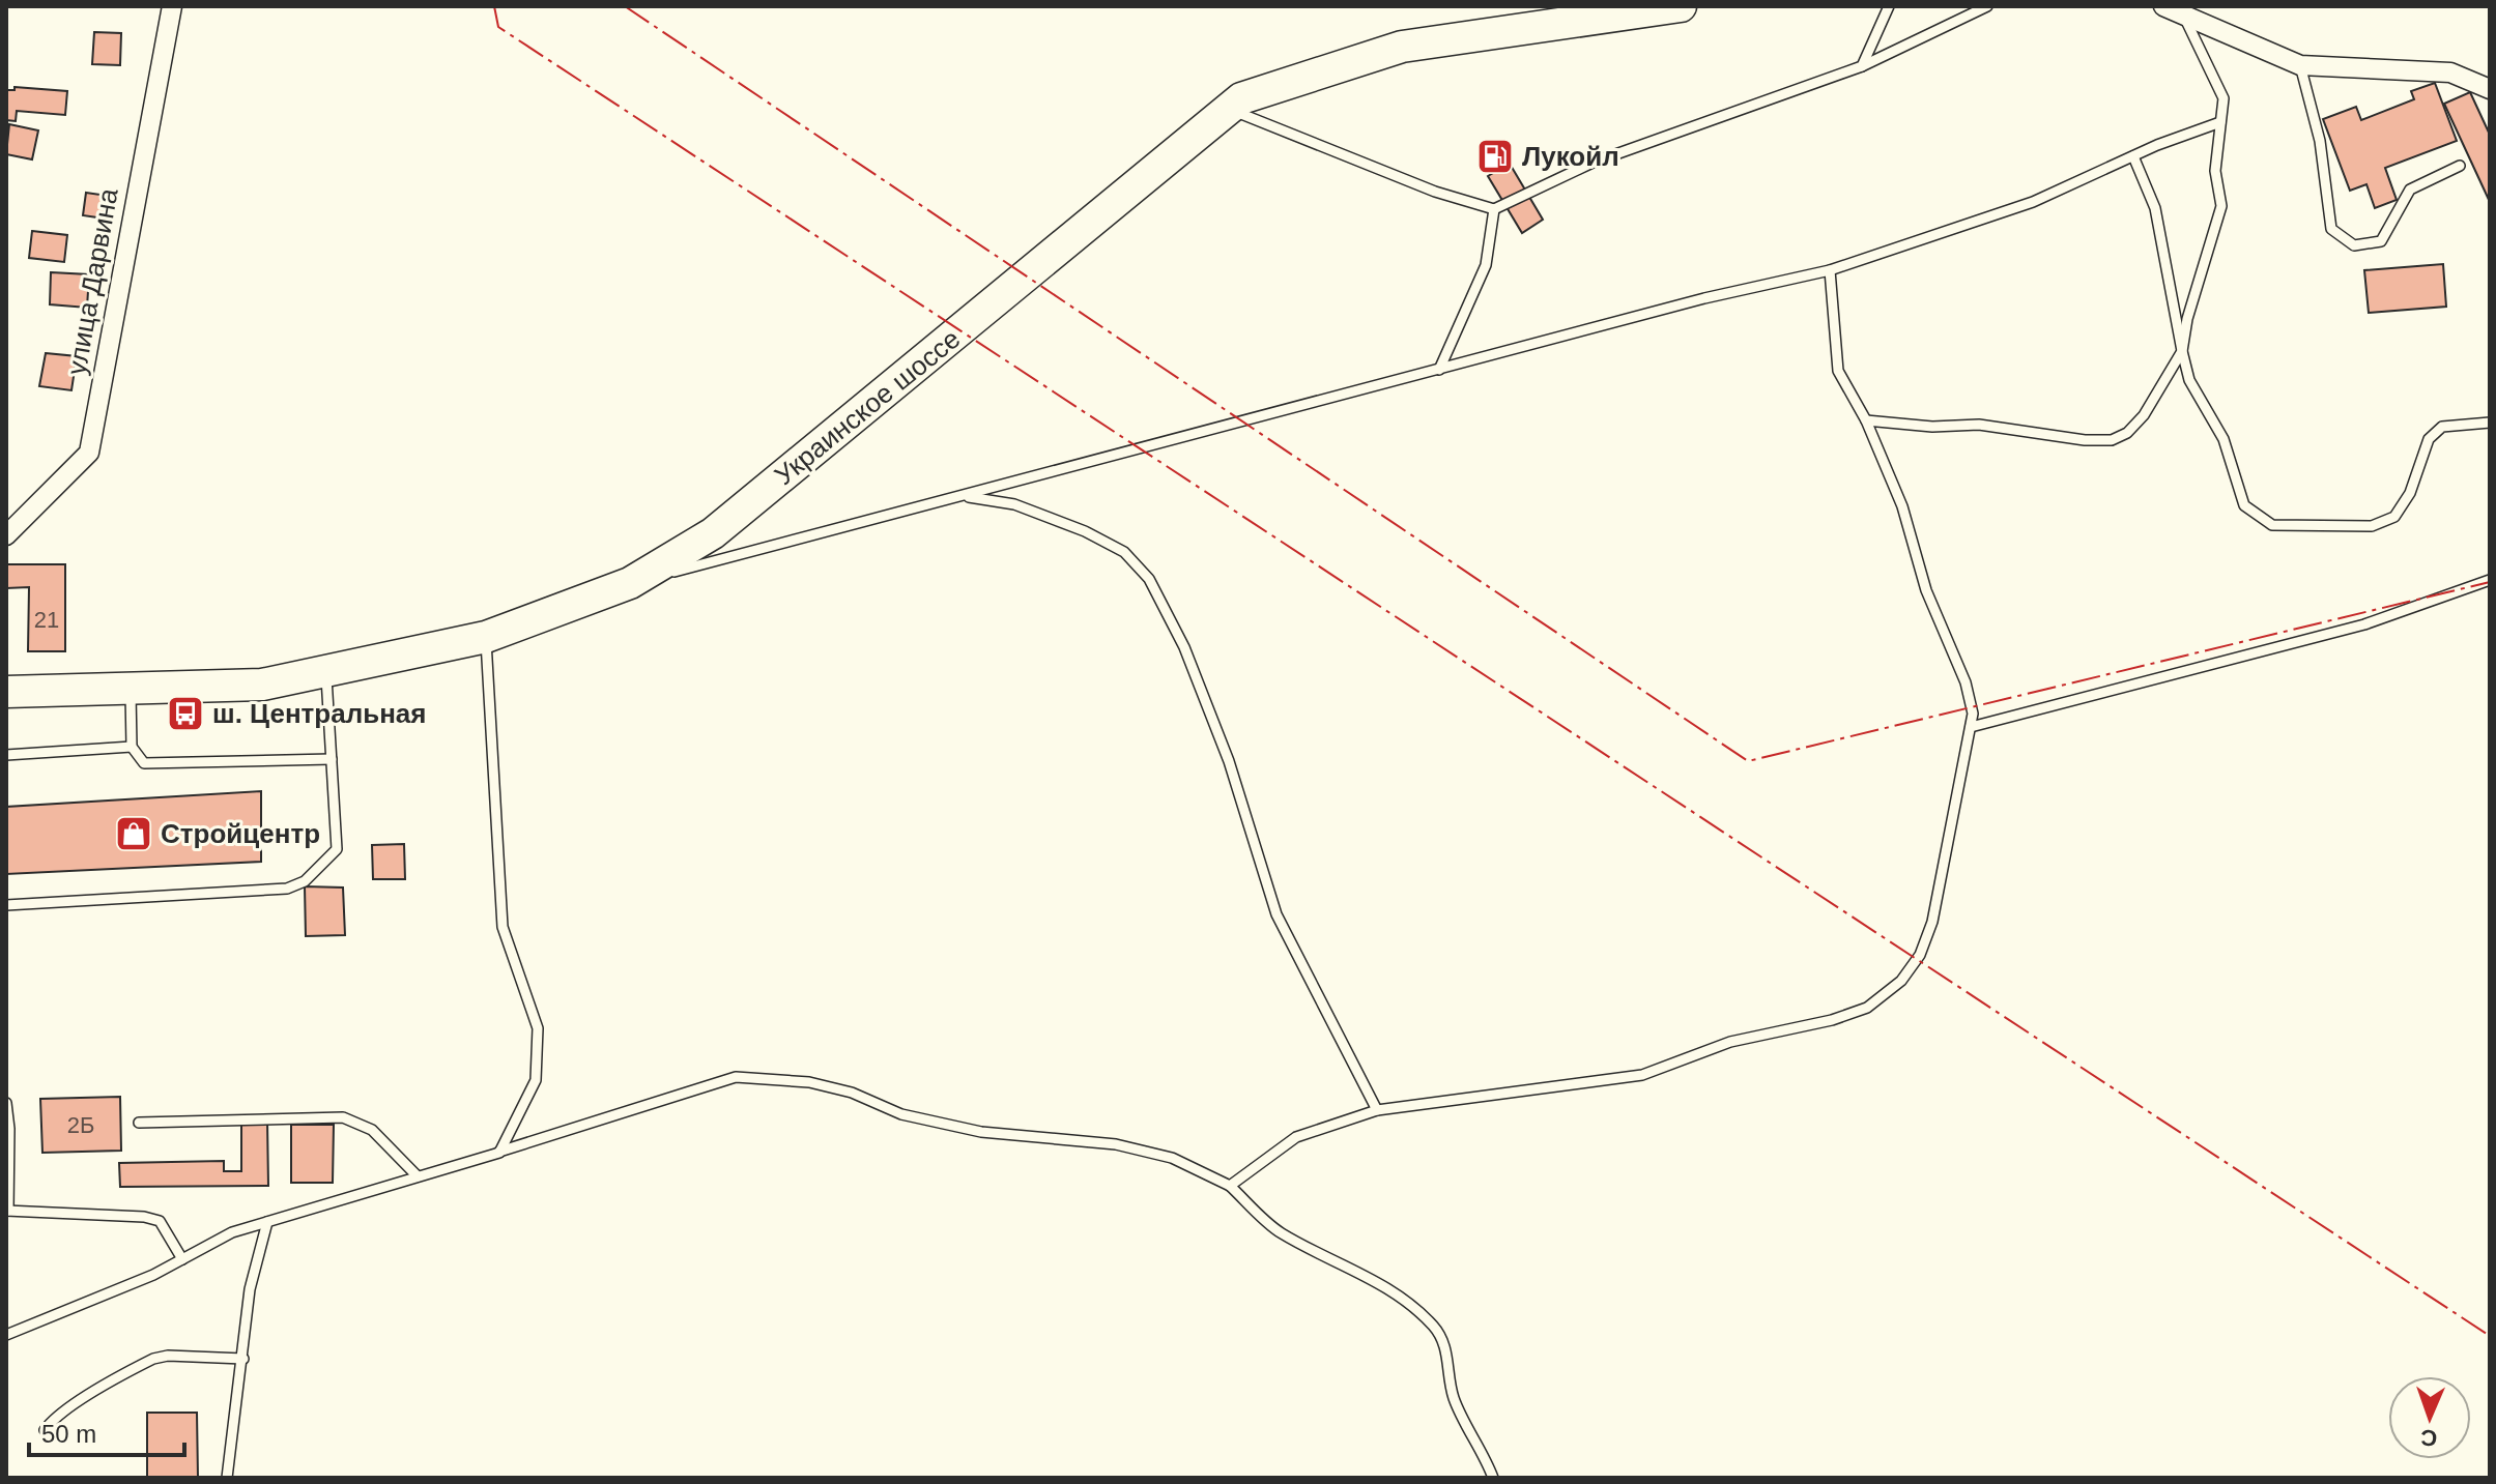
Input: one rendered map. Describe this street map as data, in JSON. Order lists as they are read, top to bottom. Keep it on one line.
{"streets":{"highway":["Украинское шоссе"],"street":["улица Дарвина"]},"places":{"fuel station":["Лукойл"],"bus stop":["ш. Центральная"],"shop":["Стройцентр"]},"house_numbers":["21","2Б"],"scale_bar":"50 m","north":"bottom"}
